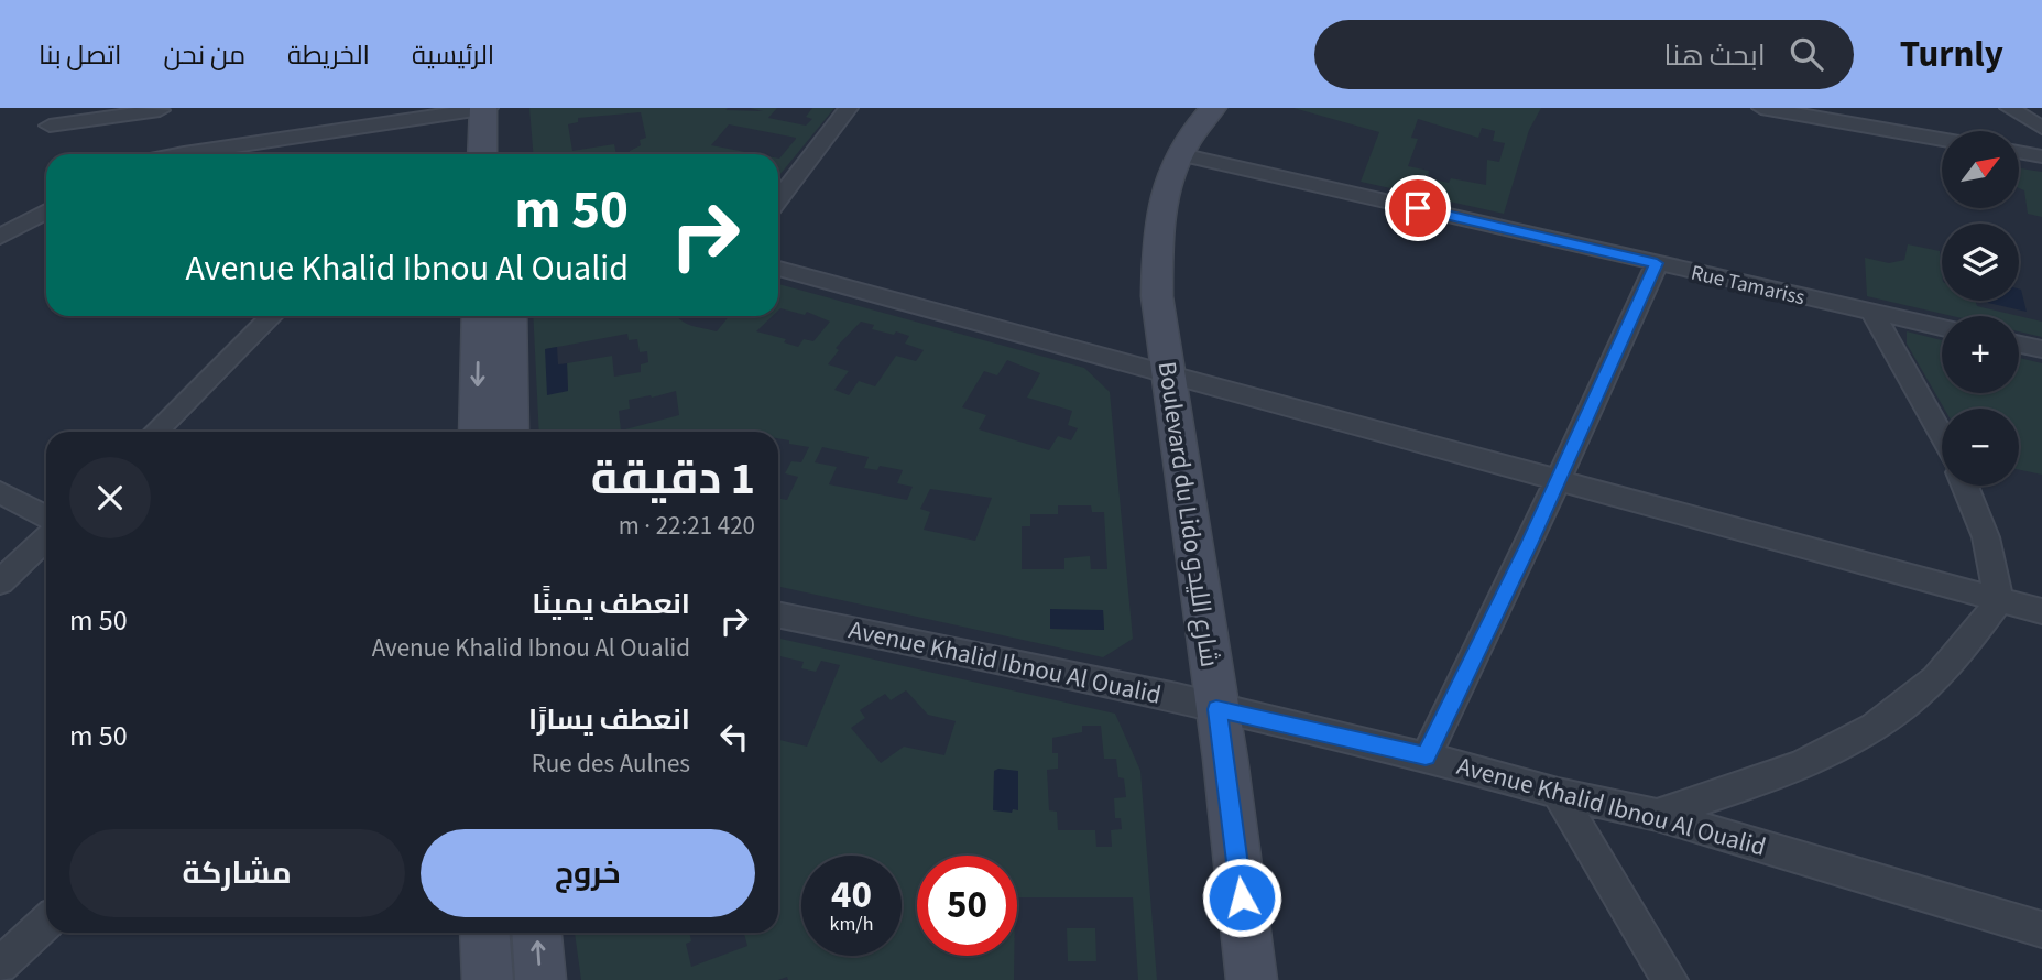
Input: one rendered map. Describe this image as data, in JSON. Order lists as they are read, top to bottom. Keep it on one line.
{"streets":{"main road":["Boulevard du Lido شارع الليدو"],"street":["Rue Tamariss","Avenue Khalid Ibnou Al Oualid"]},"crossings":[["Rue Tamariss","Boulevard du Lido شارع الليدو"],["Boulevard du Lido شارع الليدو","Avenue Khalid Ibnou Al Oualid"]],"north":"top right","page":{"header":"Turnly","search":"ابحث هنا","nav":["الرئيسية","الخريطة","من نحن","اتصل بنا"],"map_buttons":["+","−"],"turn":["50 m","Avenue Khalid Ibnou Al Oualid"],"heading":["1 دقيقة","420 m · 22:21"],"list":[{"name":"انعطف يمينًا","note":"Avenue Khalid Ibnou Al Oualid","value":"50 m"},{"name":"انعطف يسارًا","note":"Rue des Aulnes","value":"50 m"}],"buttons":["خروج","مشاركة"],"speed":"40 km/h","limit":"50"}}
